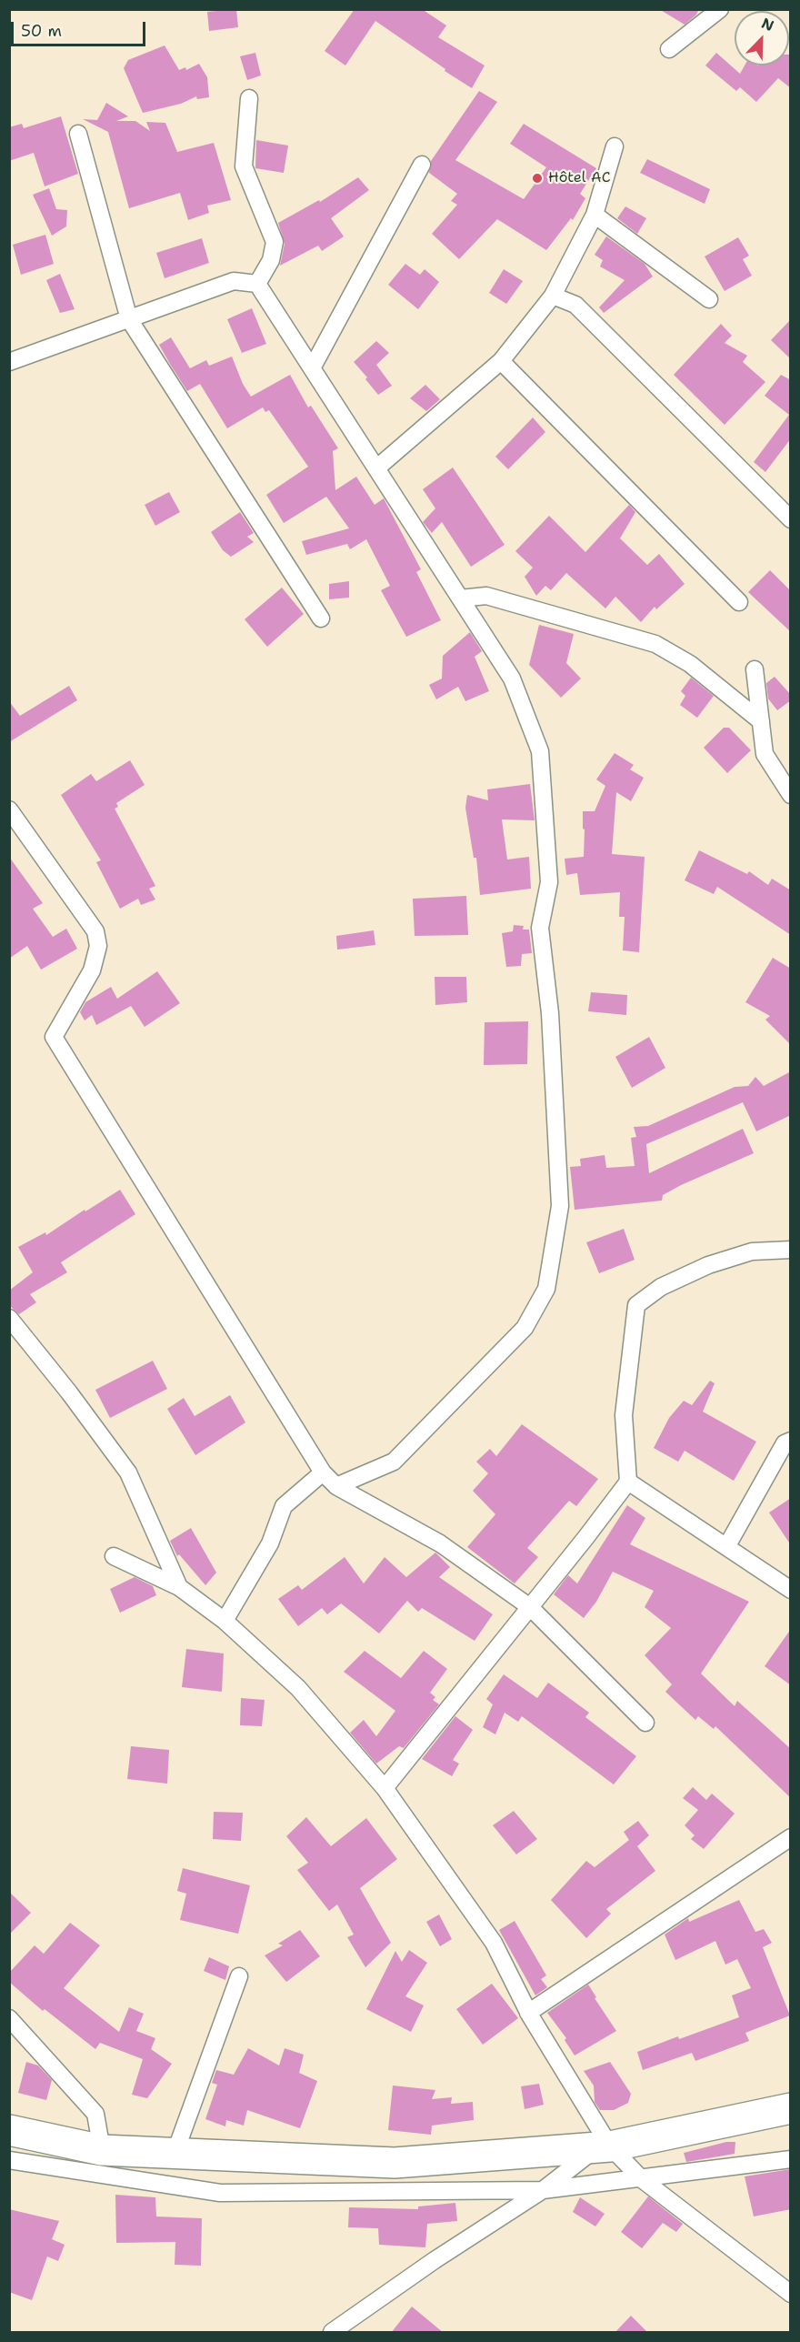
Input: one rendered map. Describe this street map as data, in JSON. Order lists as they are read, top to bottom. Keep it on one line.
{"places":["Hôtel AC"],"scale_bar":"50 m","north":"top right"}
